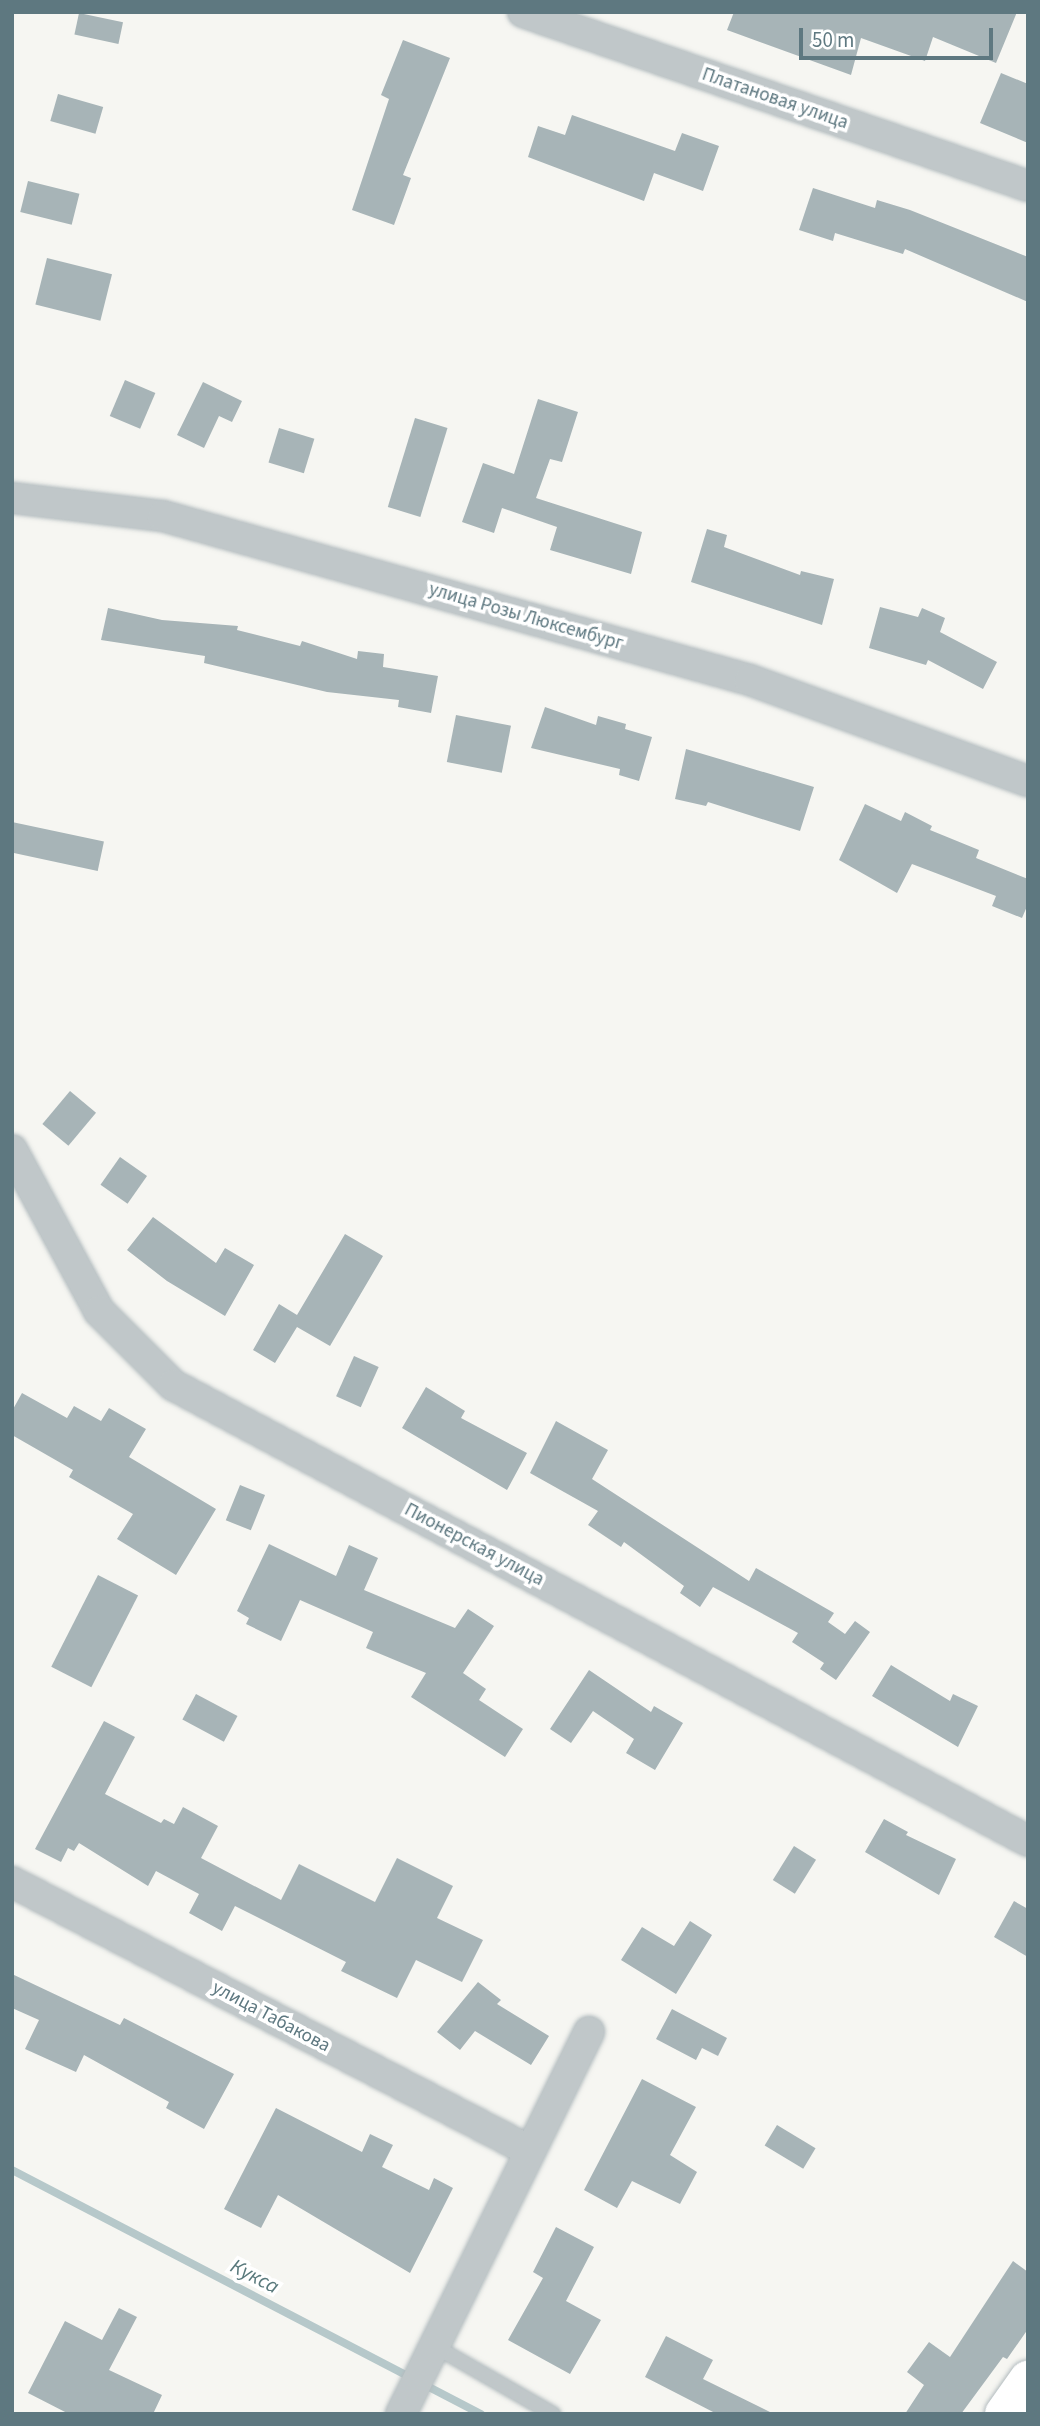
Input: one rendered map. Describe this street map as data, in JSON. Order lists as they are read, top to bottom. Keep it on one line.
{"streets":{"street":["Платановая улица","улица Розы Люксембург","Пионерская улица","улица Табакова"]},"water":["Кукса"],"scale_bar":"50 m"}
